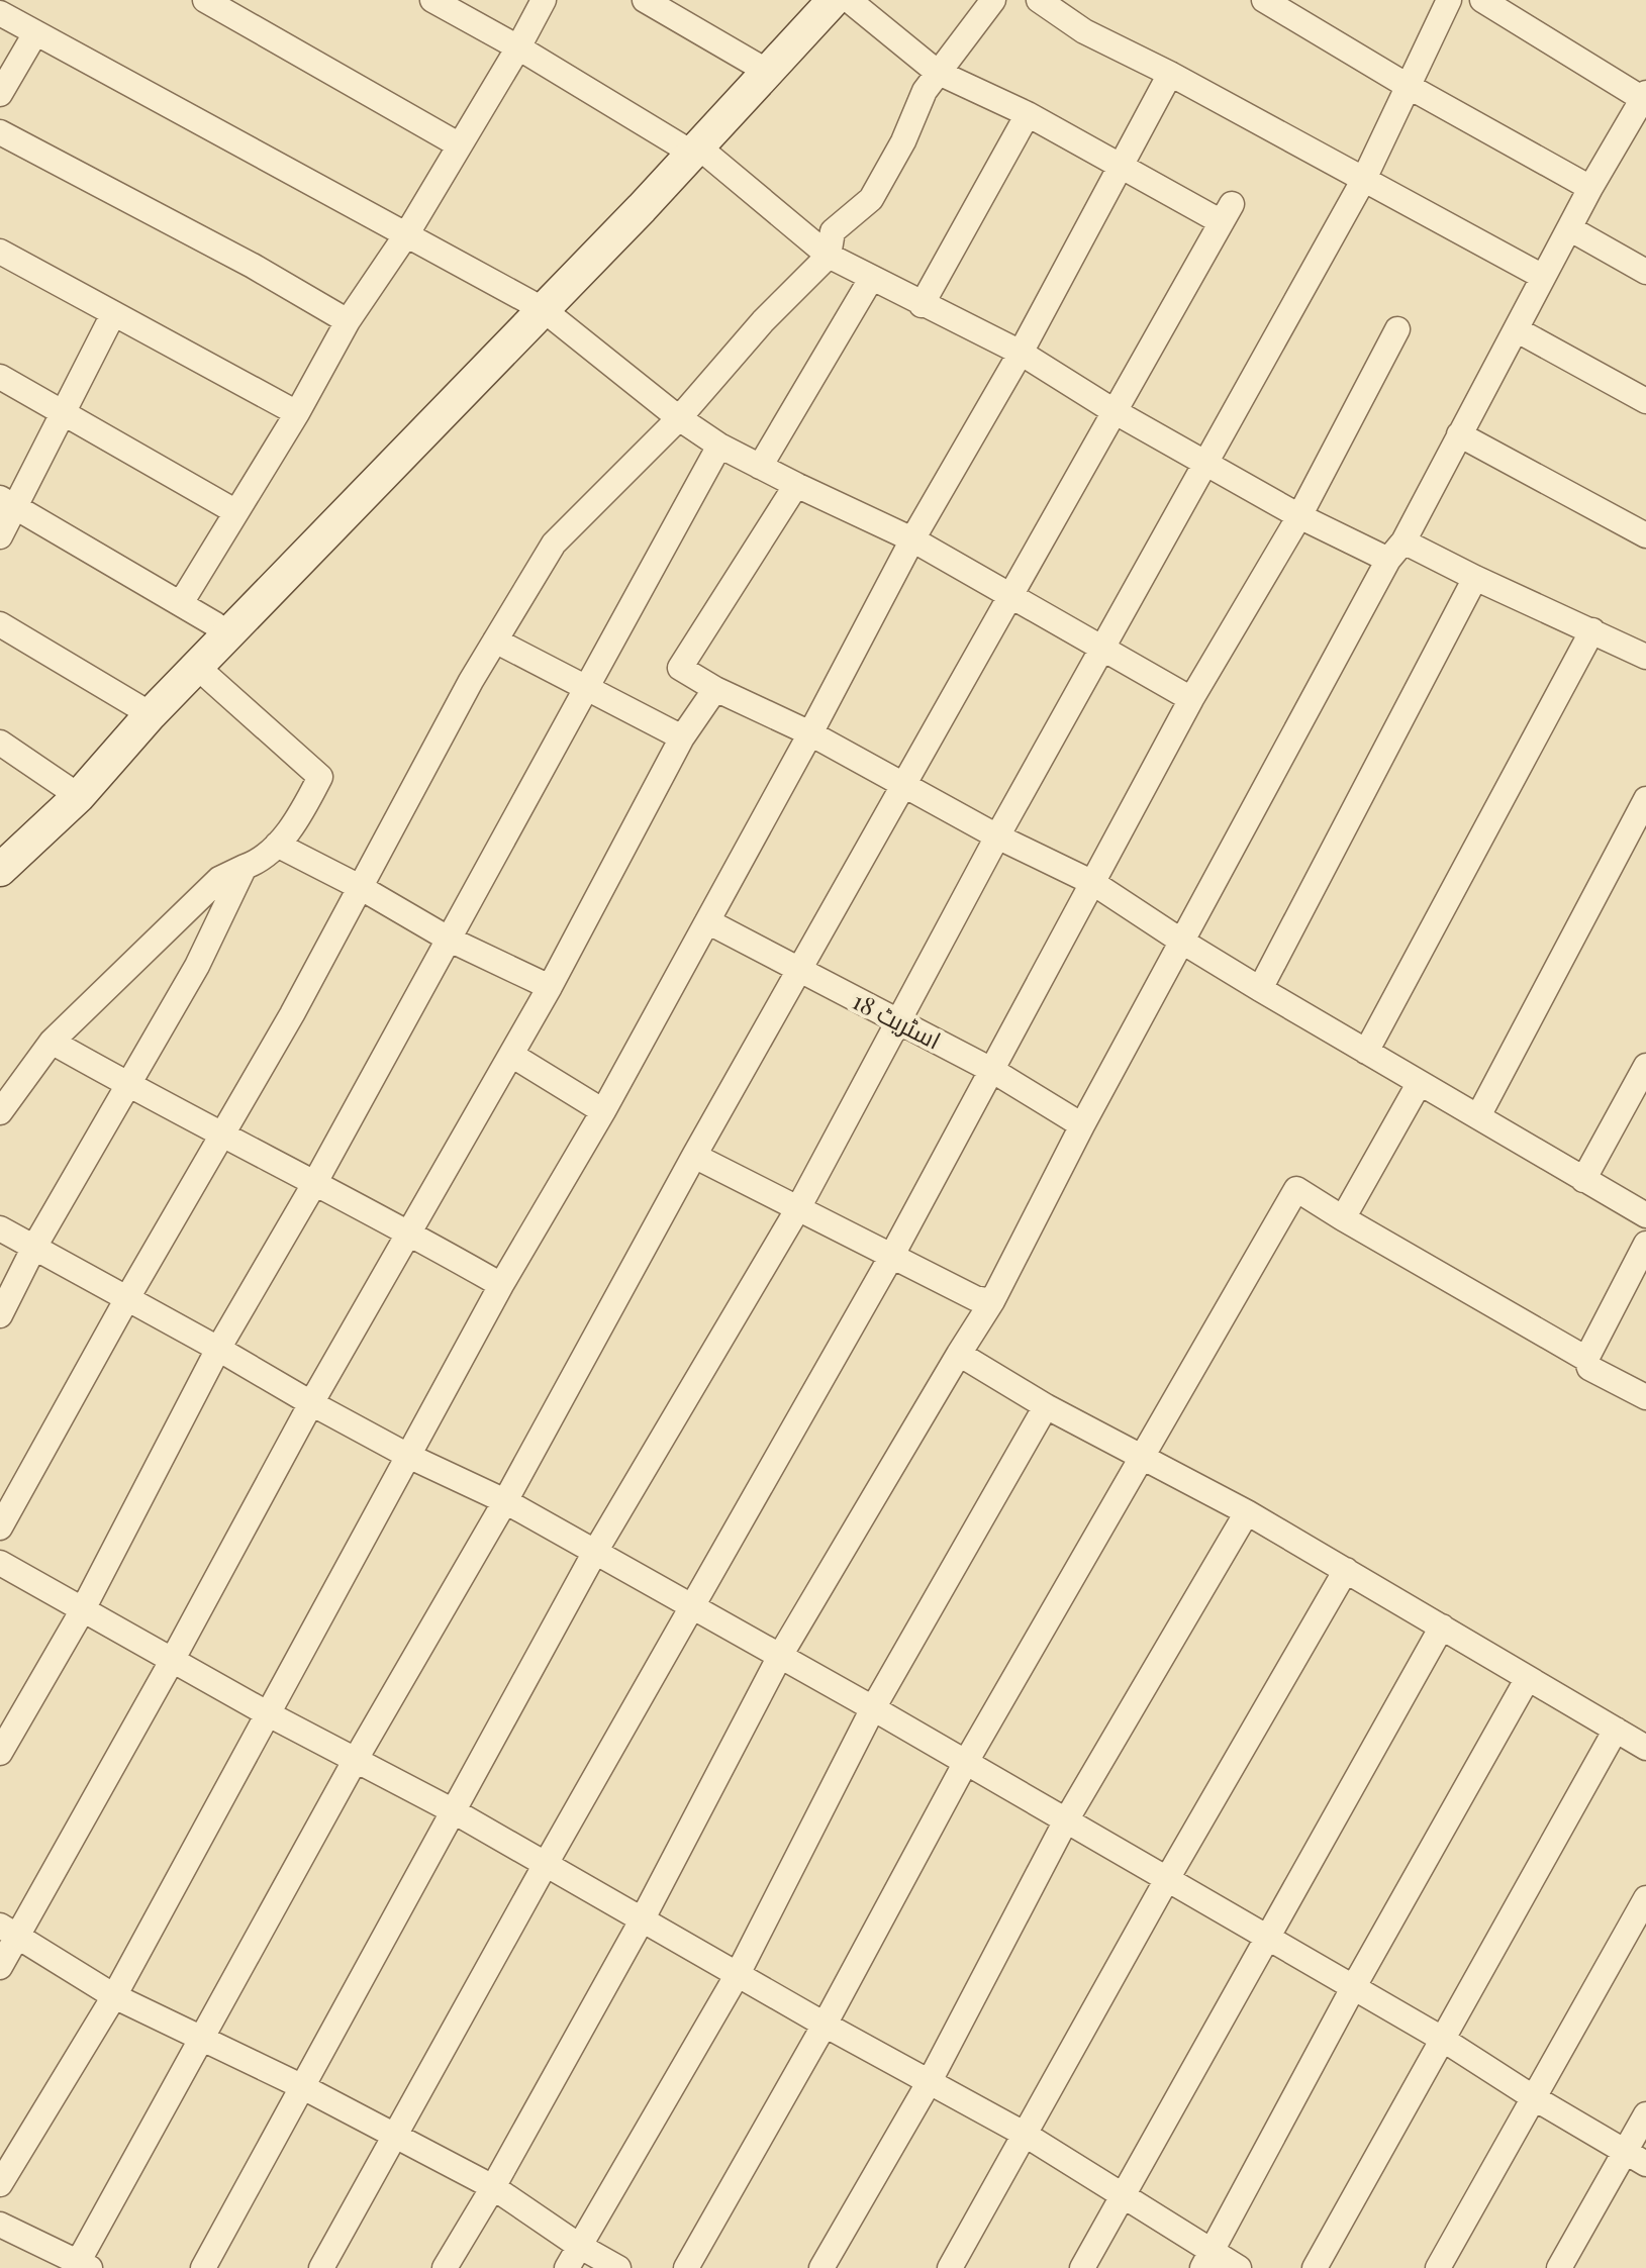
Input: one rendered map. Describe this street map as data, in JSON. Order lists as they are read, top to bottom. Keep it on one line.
{"streets":{"street":["اسٹریٹ 18"]}}
